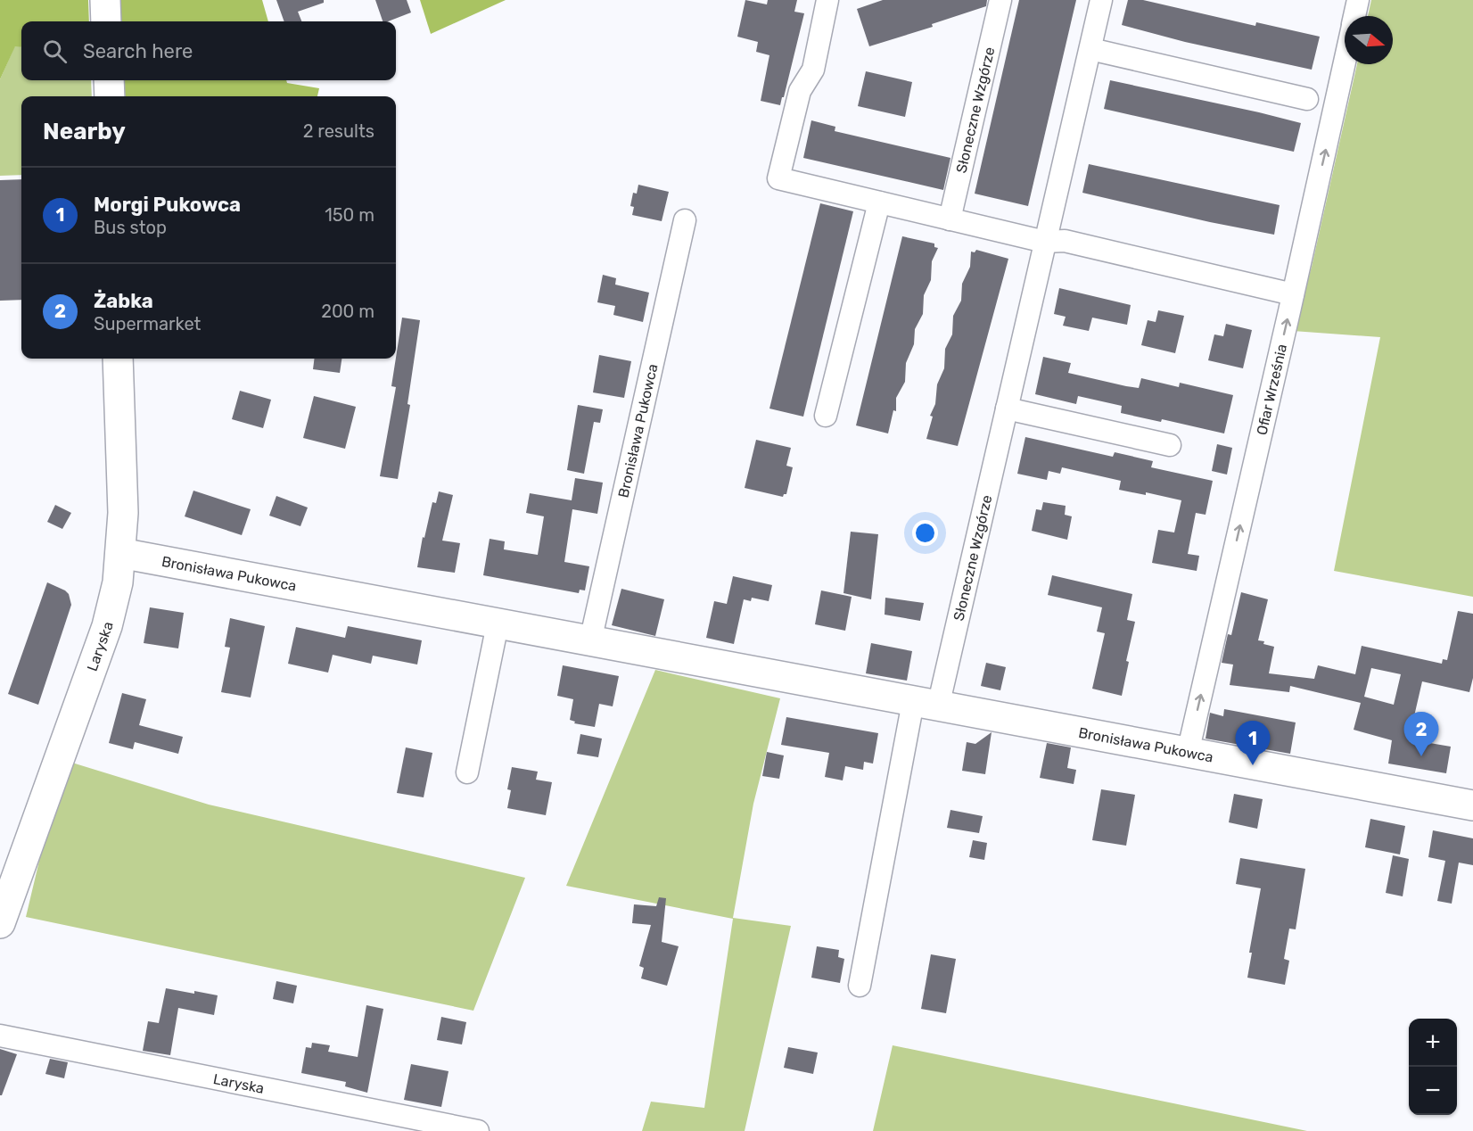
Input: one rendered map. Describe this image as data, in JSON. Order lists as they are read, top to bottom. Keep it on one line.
{"streets":{"street":["Słoneczne Wzgórze","Ofiar Września","Bronisława Pukowca","Laryska"]},"crossings":[["Słoneczne Wzgórze","Bronisława Pukowca"],["Ofiar Września","Bronisława Pukowca"],["Bronisława Pukowca","Laryska"]],"one_way":["Ofiar Września"],"north":"right","page":{"search":"Search here","heading":["Nearby","2 results"],"list":[{"mark":"1","name":"Morgi Pukowca","note":"Bus stop","value":"150 m"},{"mark":"2","name":"Żabka","note":"Supermarket","value":"200 m"}],"pins":["2","1"],"map_buttons":["+","−"]}}
